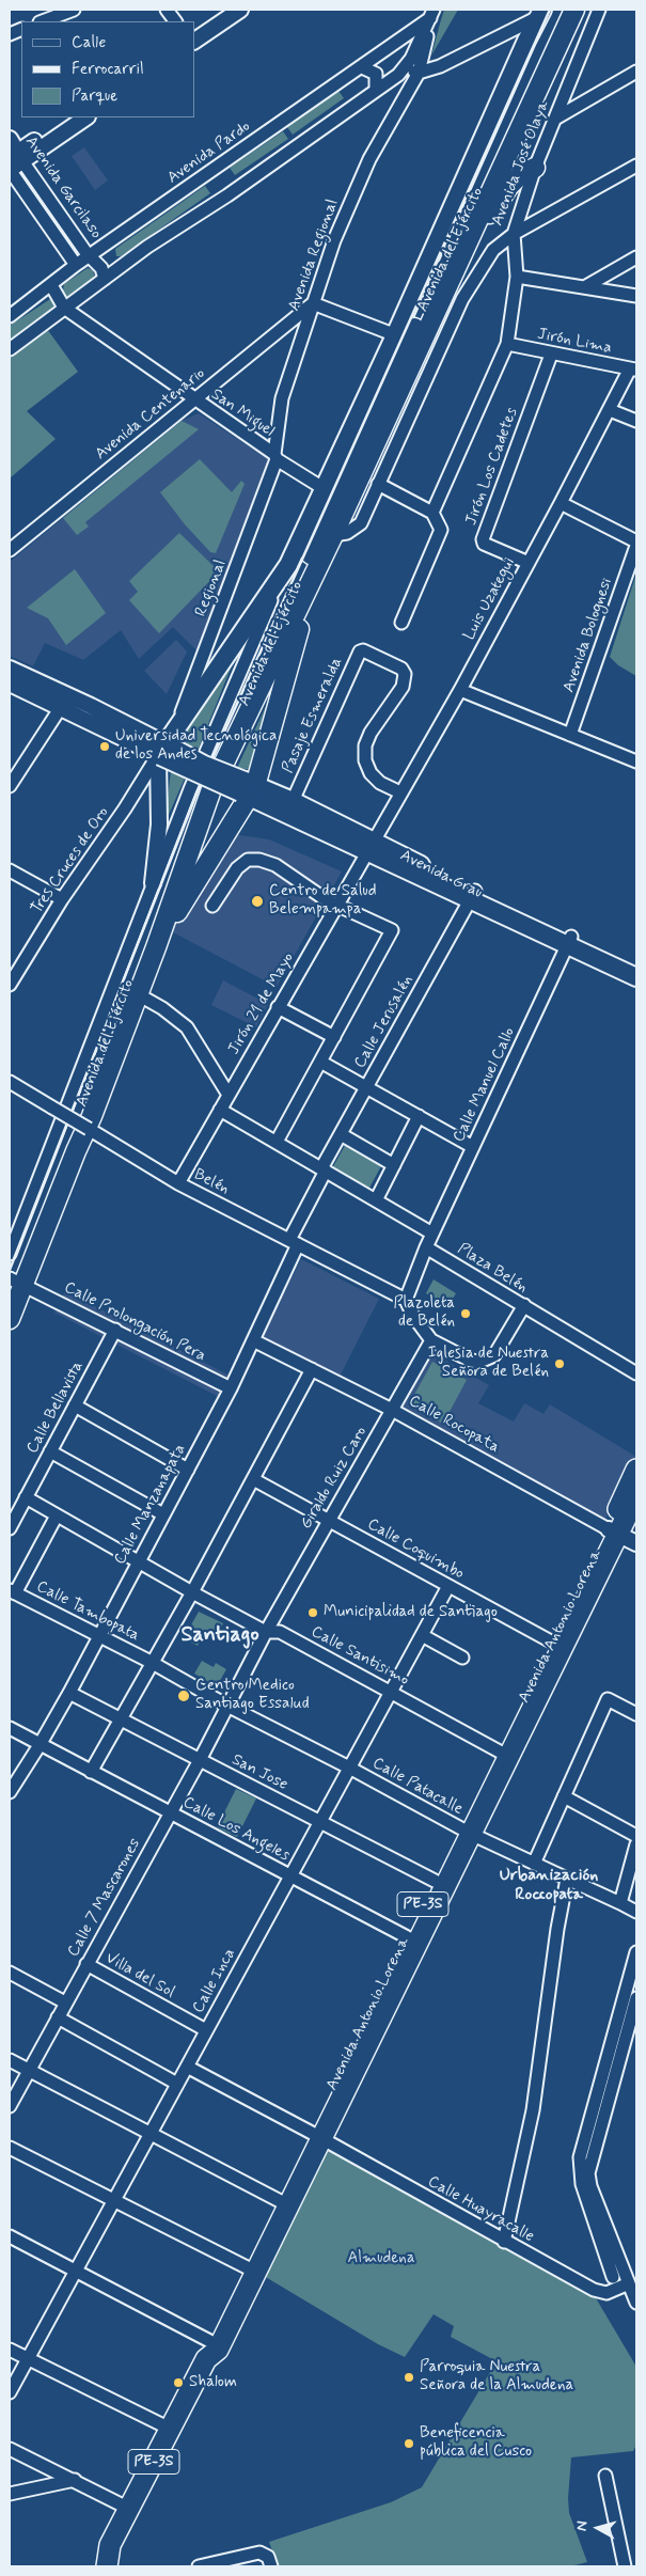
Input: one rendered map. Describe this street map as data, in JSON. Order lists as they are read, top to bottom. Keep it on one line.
{"streets":{"highway":["Avenida Antonio Lorena","PE-3S"],"main road":["Avenida del Ejército","Avenida Grau"],"street":["Avenida Pardo","Avenida José Olaya","Avenida Garcilaso","Avenida Regional","Jirón Lima","San Miguel","Avenida Centenario","Jirón Los Cadetes","Regional","Luis Uzategui","Avenida Bolognesi","Pasaje Esmeralda","Tres Cruces de Oro","Jirón 21 de Mayo","Calle Jerusalén","Calle Manuel Callo","Belén","Plaza Belén","Calle Prolongación Pera","Calle Bellavista","Calle Rocopata","Giraldo Ruiz Caro","Calle Manzanapata","Calle Coquimbo","Calle Tambopata","Calle Santisimo","San Jose","Calle Patacalle","Calle Los Angeles","Calle 7 Mascarones","Villa del Sol","Calle Inca","Calle Huayracalle"]},"crossings":[["Avenida Pardo","Avenida Garcilaso"],["Avenida José Olaya","Avenida del Ejército"],["Avenida del Ejército","San Miguel"],["Avenida del Ejército","Calle Prolongación Pera"],["Avenida Regional","San Miguel"],["Avenida Regional","Avenida Centenario"],["Avenida Regional","Regional"],["Jirón Lima","Jirón Los Cadetes"],["Jirón Lima","Luis Uzategui"],["San Miguel","Avenida Centenario"],["San Miguel","Regional"],["Jirón Los Cadetes","Luis Uzategui"],["Luis Uzategui","Pasaje Esmeralda"],["Luis Uzategui","Avenida Grau"],["Luis Uzategui","Jirón 21 de Mayo"],["Pasaje Esmeralda","Avenida Grau"],["Avenida Grau","Jirón 21 de Mayo"],["Avenida Grau","Calle Jerusalén"],["Avenida Grau","Calle Manuel Callo"],["Jirón 21 de Mayo","Belén"],["Calle Jerusalén","Belén"],["Calle Manuel Callo","Plaza Belén"],["Belén","Plaza Belén"],["Plaza Belén","Giraldo Ruiz Caro"],["Calle Prolongación Pera","Calle Bellavista"],["Calle Prolongación Pera","Calle Manzanapata"],["Calle Bellavista","Calle Santisimo"],["Calle Rocopata","Giraldo Ruiz Caro"],["Calle Rocopata","Avenida Antonio Lorena"],["Giraldo Ruiz Caro","Calle Coquimbo"],["Giraldo Ruiz Caro","Calle Tambopata"],["Giraldo Ruiz Caro","Calle Santisimo"],["Giraldo Ruiz Caro","Calle 7 Mascarones"],["Calle Manzanapata","Calle Tambopata"],["Calle Manzanapata","Calle Santisimo"],["Calle Manzanapata","San Jose"],["Calle Manzanapata","Calle Los Angeles"],["Calle Coquimbo","Avenida Antonio Lorena"],["Calle Coquimbo","Calle Inca"],["Calle Tambopata","Calle 7 Mascarones"],["Avenida Antonio Lorena","Calle Santisimo"],["Avenida Antonio Lorena","San Jose"],["Avenida Antonio Lorena","Calle Patacalle"],["Avenida Antonio Lorena","Calle Los Angeles"],["Avenida Antonio Lorena","Calle Huayracalle"],["Calle Santisimo","Calle Inca"],["San Jose","Calle 7 Mascarones"],["San Jose","Calle Inca"],["Calle Patacalle","Calle Inca"],["Calle Los Angeles","Calle 7 Mascarones"],["Calle Los Angeles","Calle Inca"],["Calle 7 Mascarones","Villa del Sol"],["Villa del Sol","Calle Inca"],["Calle Inca","Calle Huayracalle"]],"districts":["Santiago","Urbanización Roccopata"],"parks":["Almudena"],"places":["Universidad Tecnológica de los Andes","Centro de Salud Belempampa","Plazoleta de Belén","Iglesia de Nuestra Señora de Belén","Municipalidad de Santiago","Centro Medico Santiago Essalud","Parroquia Nuestra Señora de la Almudena","Shalom","Beneficencia pública del Cusco"],"legend":["Calle","Ferrocarril","Parque"],"north":"left"}
